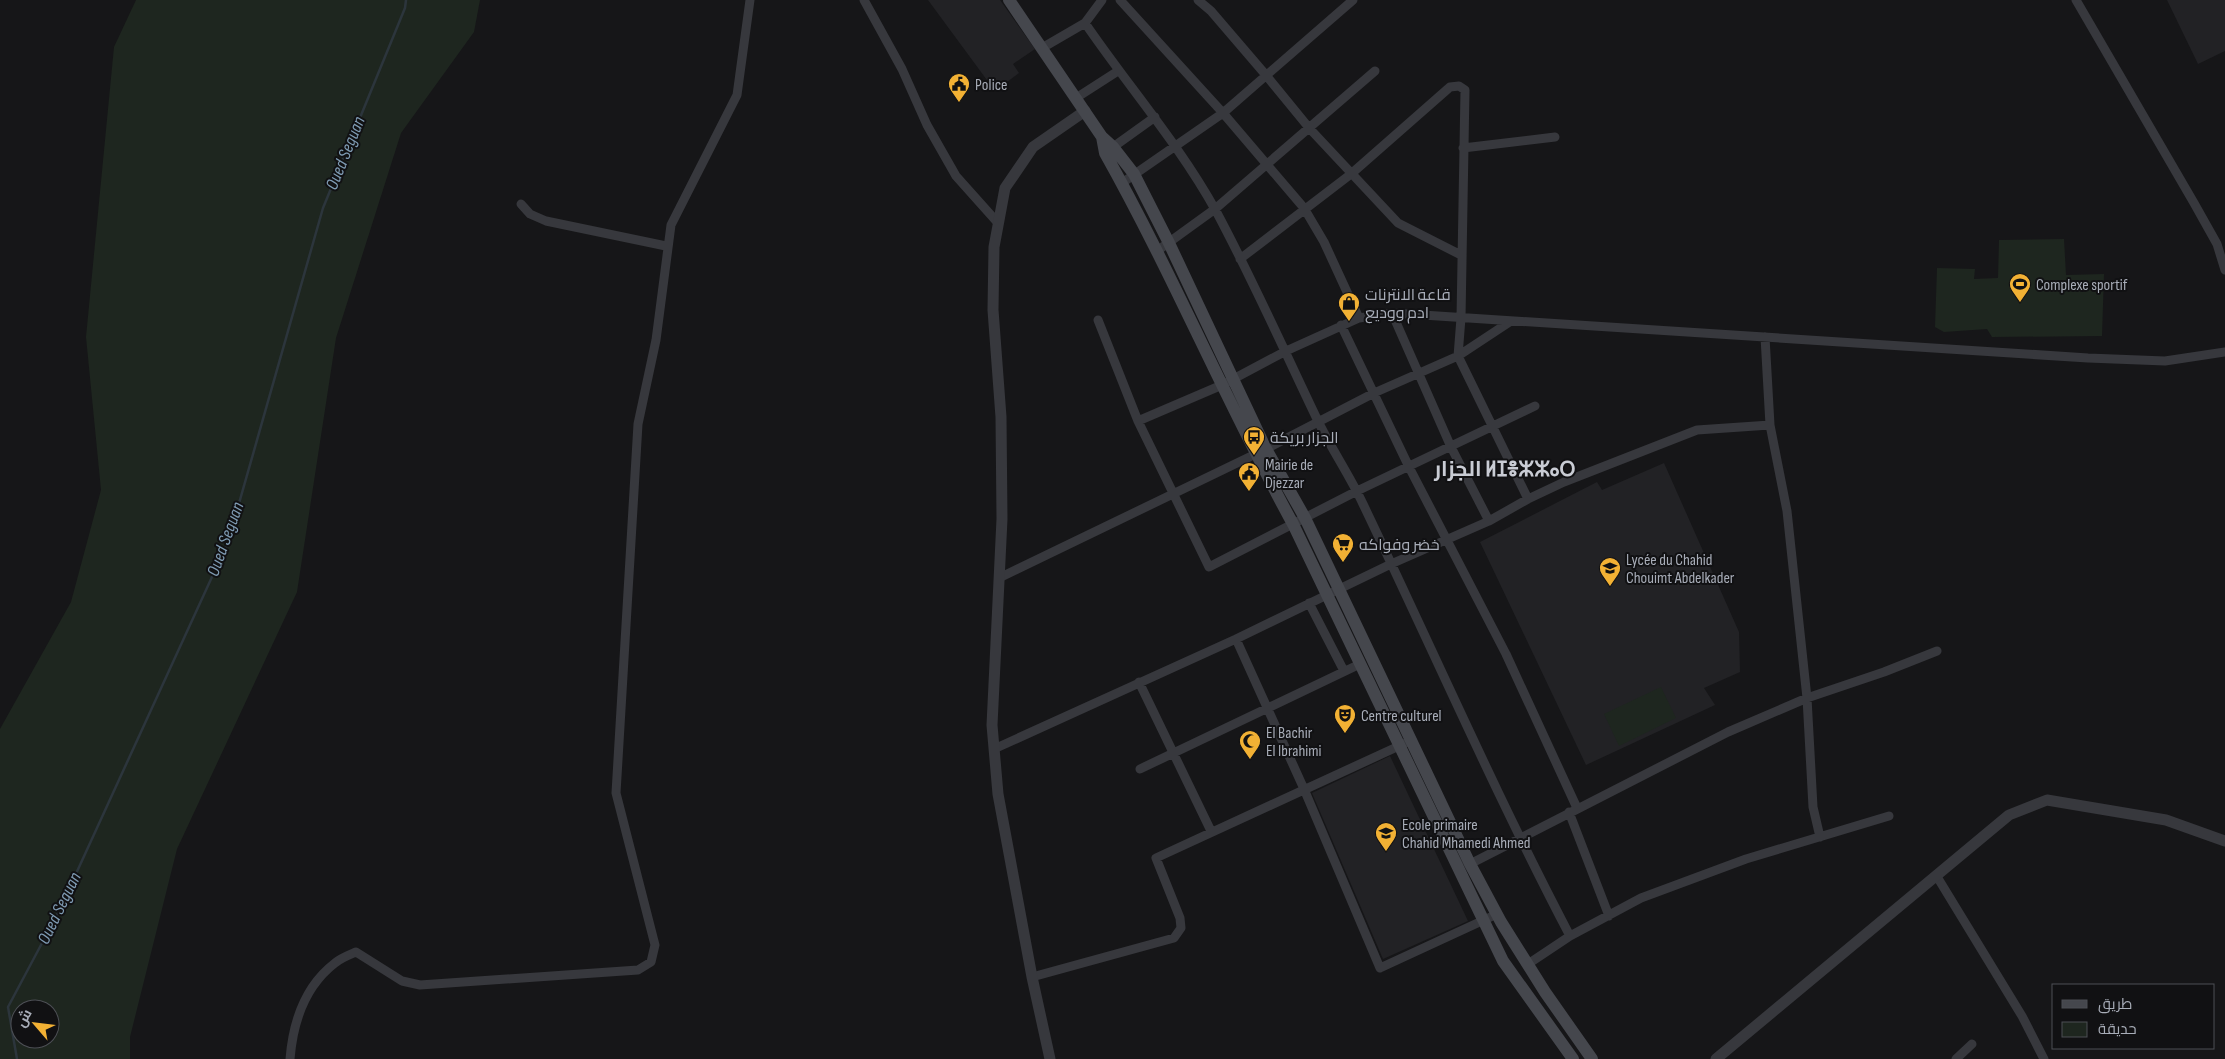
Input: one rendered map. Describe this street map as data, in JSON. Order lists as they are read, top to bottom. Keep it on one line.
{"districts":["الجزار ⵍⵊⴻⵣⵣⴰⵔ"],"water":["Oued Seguan"],"places":{"public building":["Police","Mairie de Djezzar"],"sports":["Complexe sportif"],"shop":["قاعة الانترنات ادم ووديع"],"bus stop":["الجزار بريكة"],"supermarket":["خضر وفواكه"],"school or university":["Lycée du Chahid Chouimt Abdelkader","Ecole primaire Chahid Mhamedi Ahmed"],"theatre":["Centre culturel"],"mosque":["El Bachir El Ibrahimi"]},"legend":["طريق","حديقة"],"north":"top left"}
